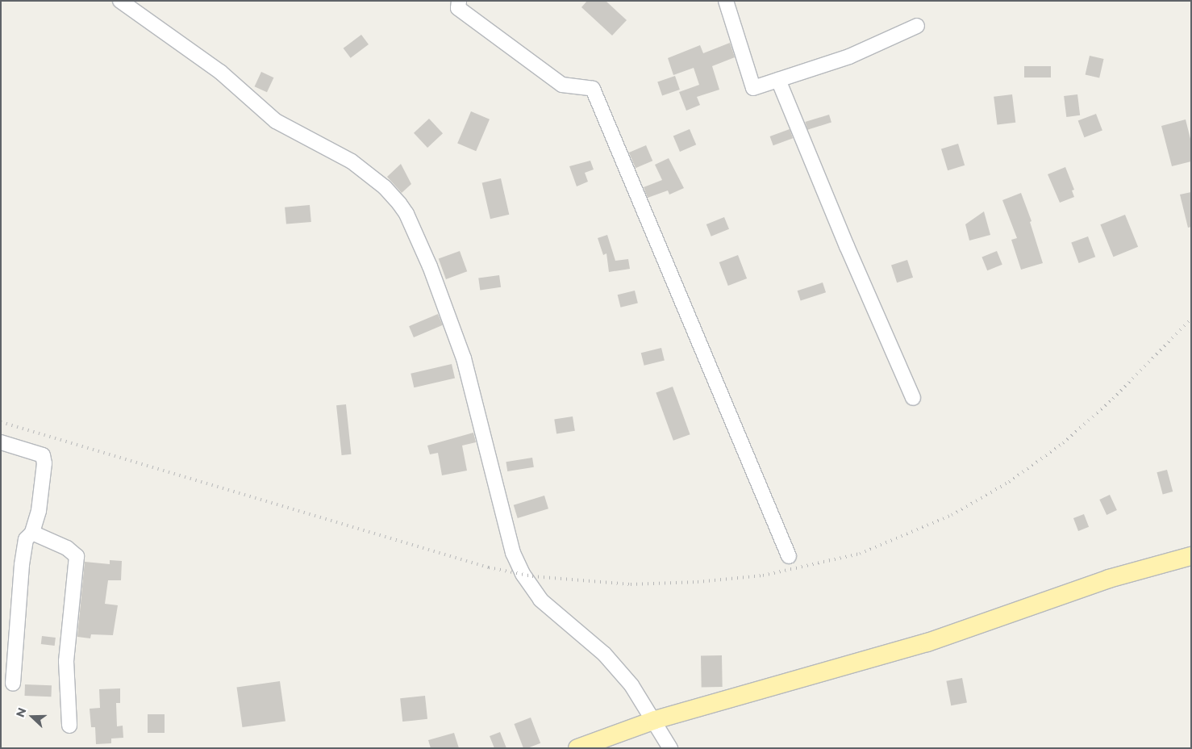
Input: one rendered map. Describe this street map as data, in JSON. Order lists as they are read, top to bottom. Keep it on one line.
{"north":"left"}
